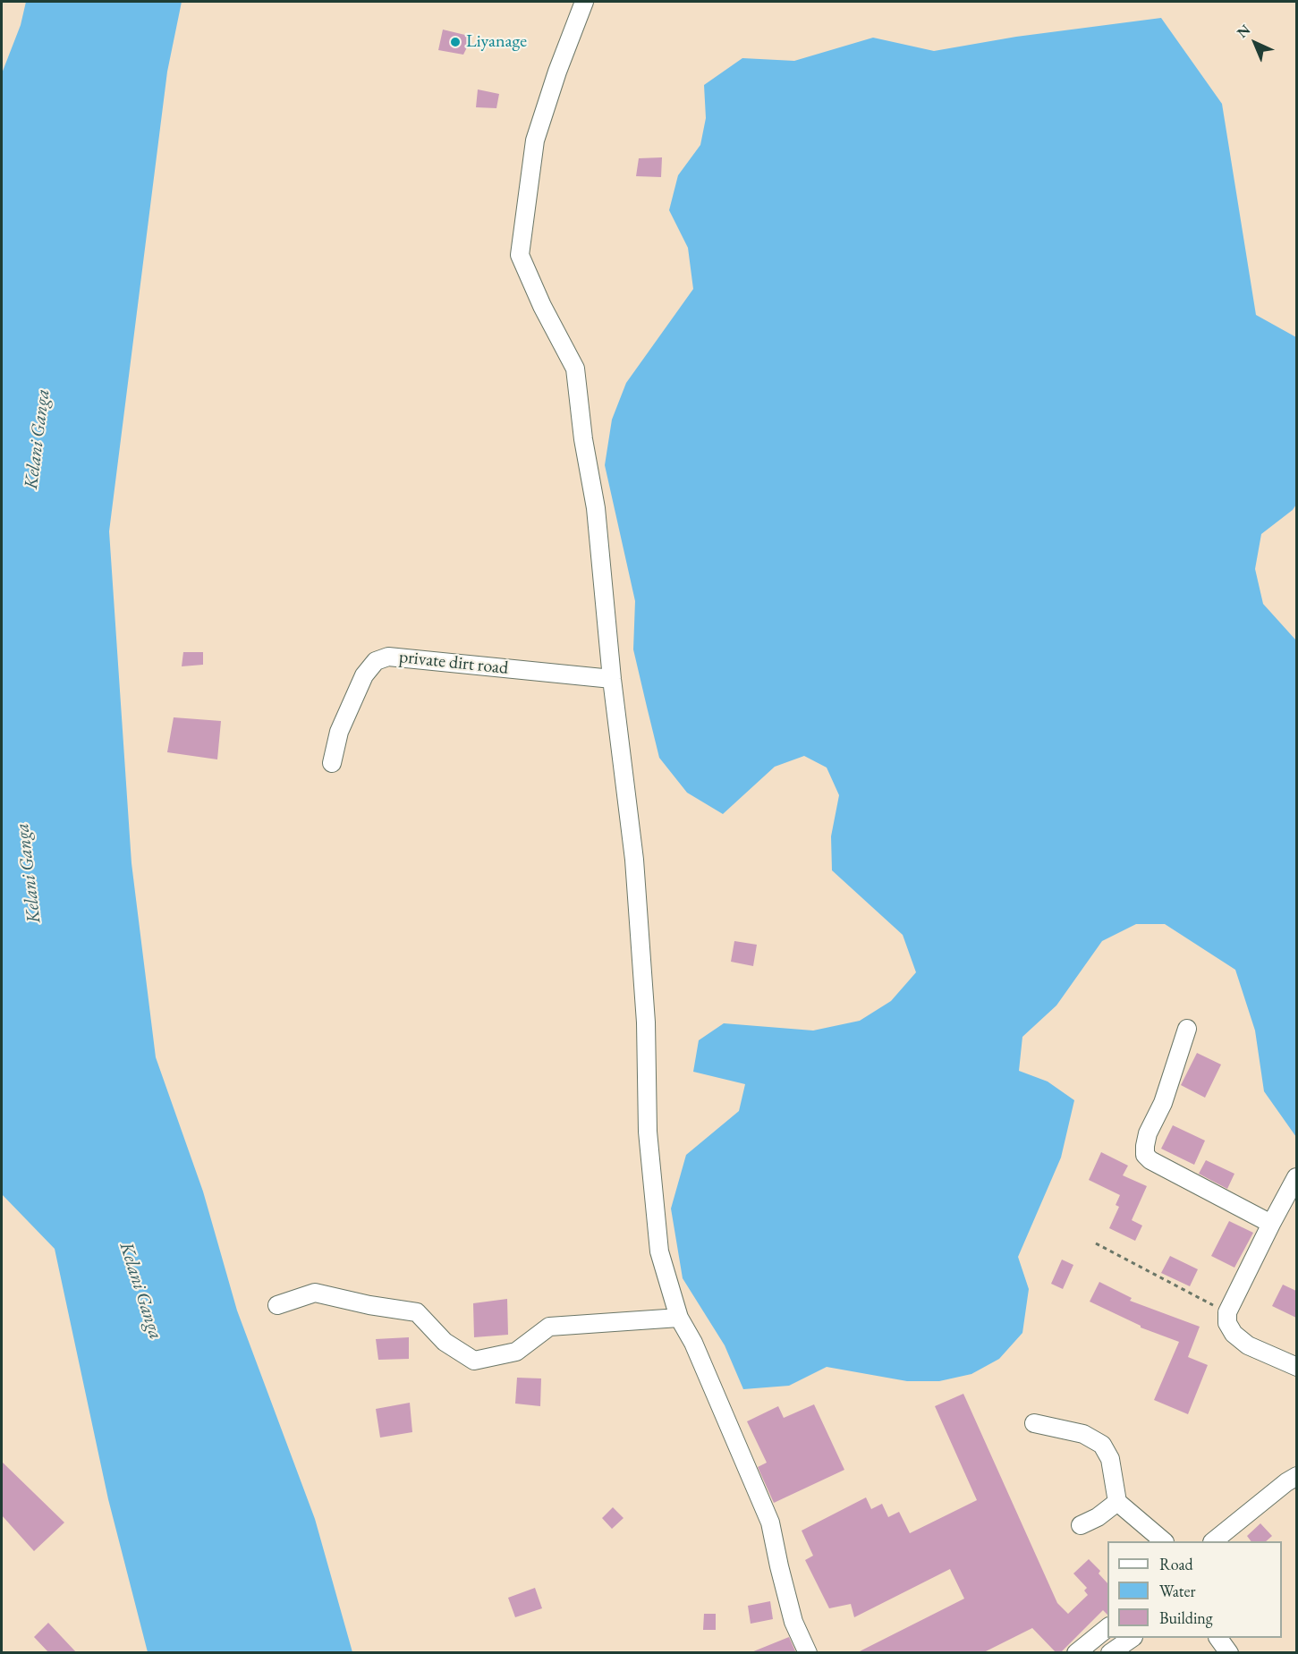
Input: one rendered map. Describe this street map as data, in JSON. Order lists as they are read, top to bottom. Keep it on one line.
{"streets":{"street":["private dirt road"]},"water":["Kelani Ganga"],"places":["Liyanage"],"legend":["Road","Water","Building"],"north":"top left"}
